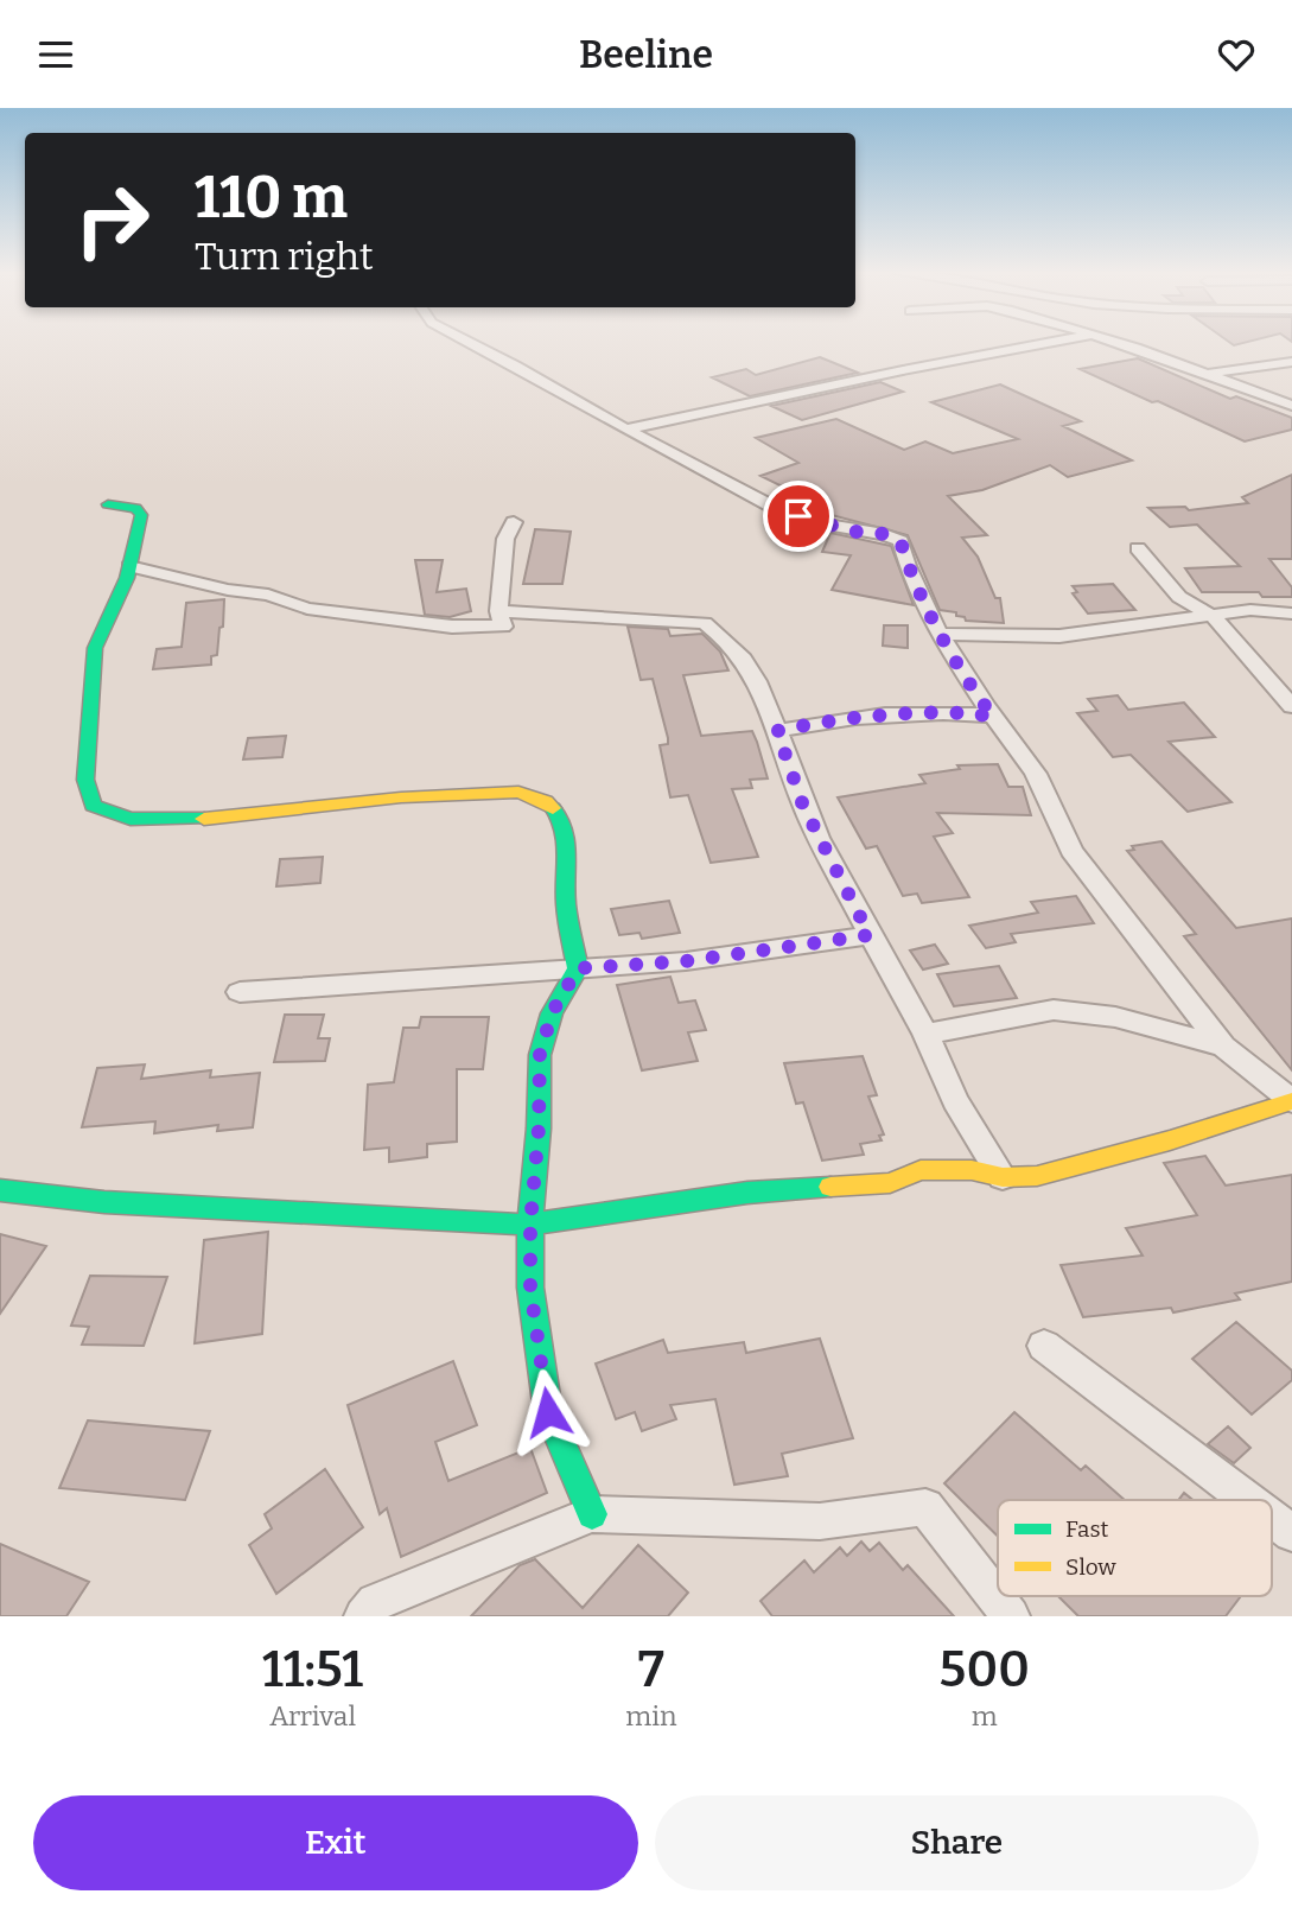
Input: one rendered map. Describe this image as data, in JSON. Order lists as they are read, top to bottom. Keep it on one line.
{"legend":["Fast","Slow"],"page":{"header":"Beeline","turn":["110 m","Turn right"],"eta":["11:51","Arrival","7","min","500","m"],"buttons":["Exit","Share"]}}
